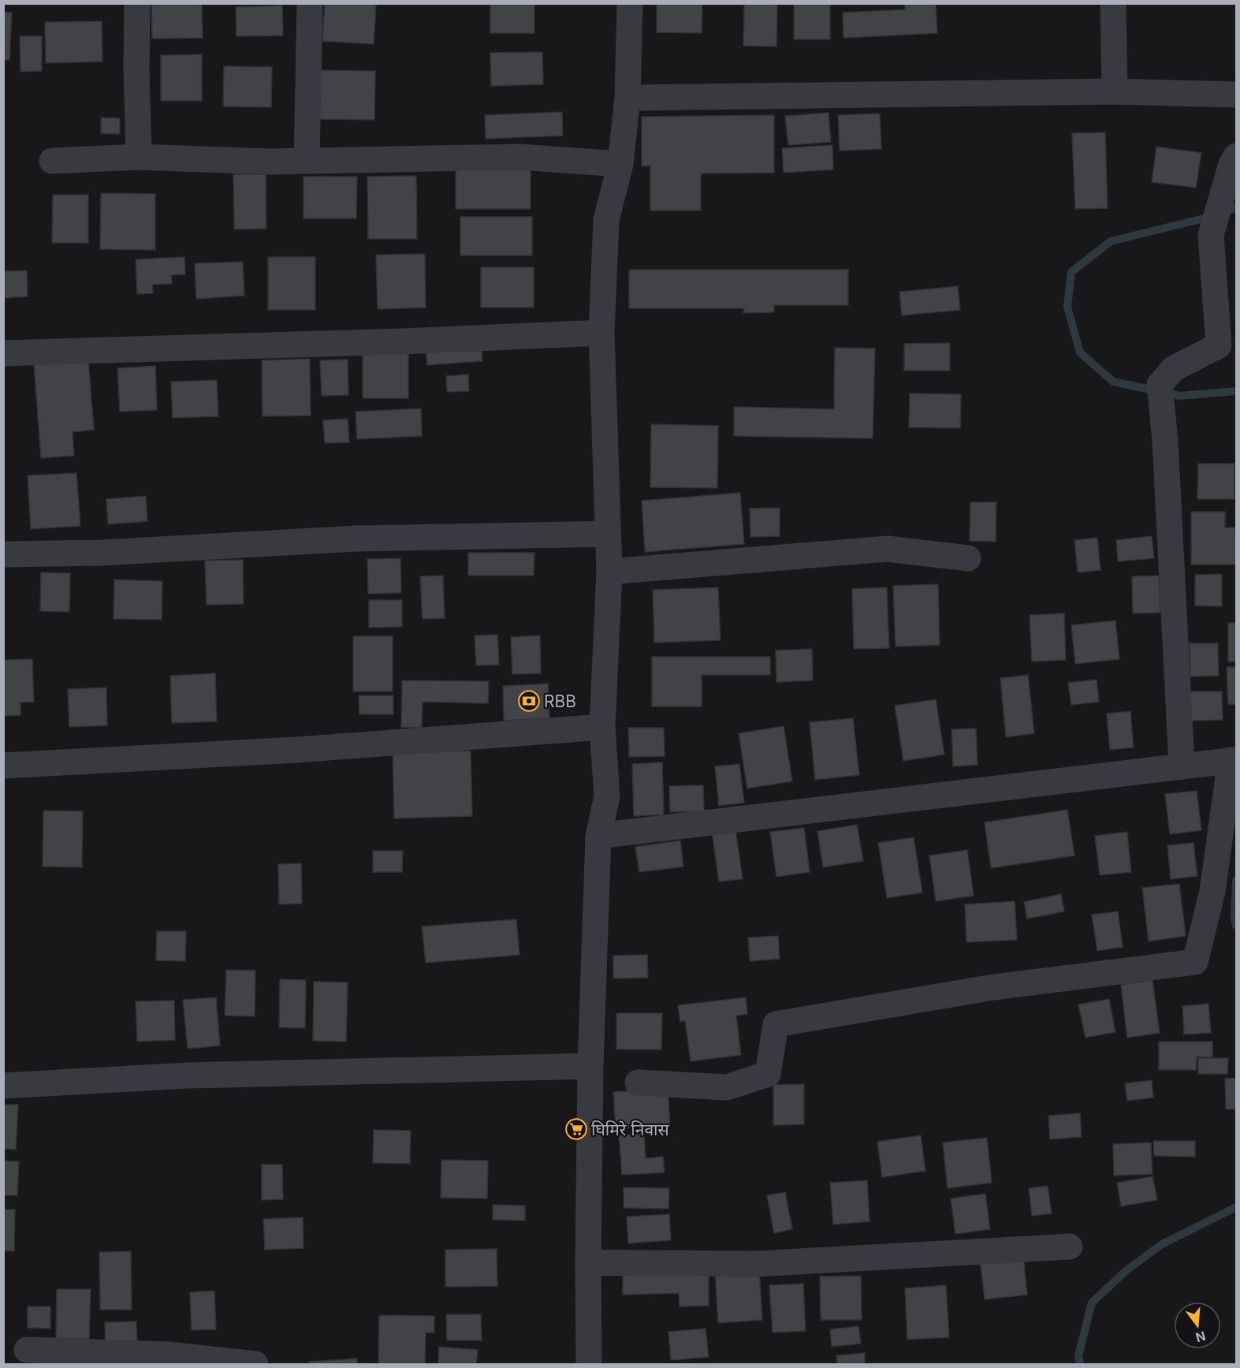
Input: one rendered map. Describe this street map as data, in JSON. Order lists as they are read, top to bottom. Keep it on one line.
{"places":{"bank":["RBB"],"supermarket":["घिमिरे निवास"]},"north":"bottom"}
